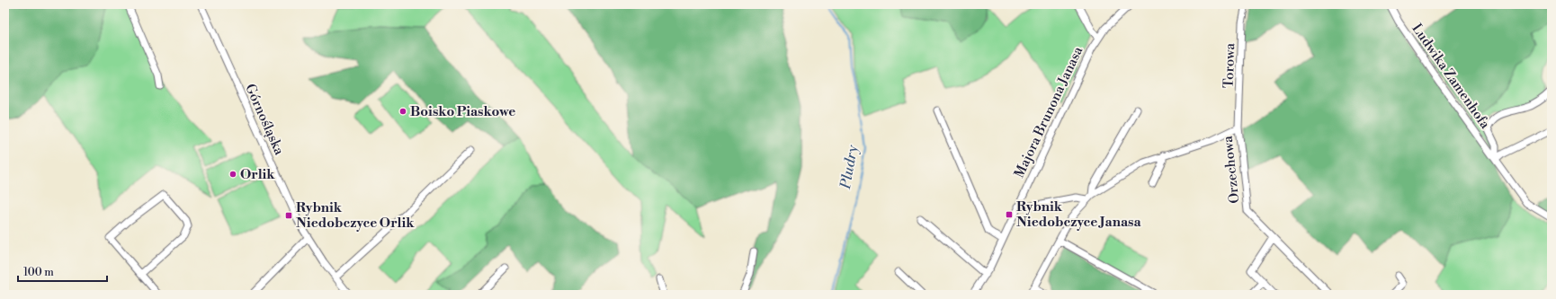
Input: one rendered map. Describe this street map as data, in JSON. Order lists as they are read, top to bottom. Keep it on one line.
{"streets":{"street":["Torowa","Ludwika Zamenhofa","Majora Brunona Janasa","Górnośląska","Orzechowa"]},"crossings":[["Torowa","Orzechowa"]],"water":["Pludry"],"places":{"other":["Boisko Piaskowe","Orlik"],"transit":["Rybnik Niedobczyce Janasa","Rybnik Niedobczyce Orlik"]},"scale_bar":"100 m"}
